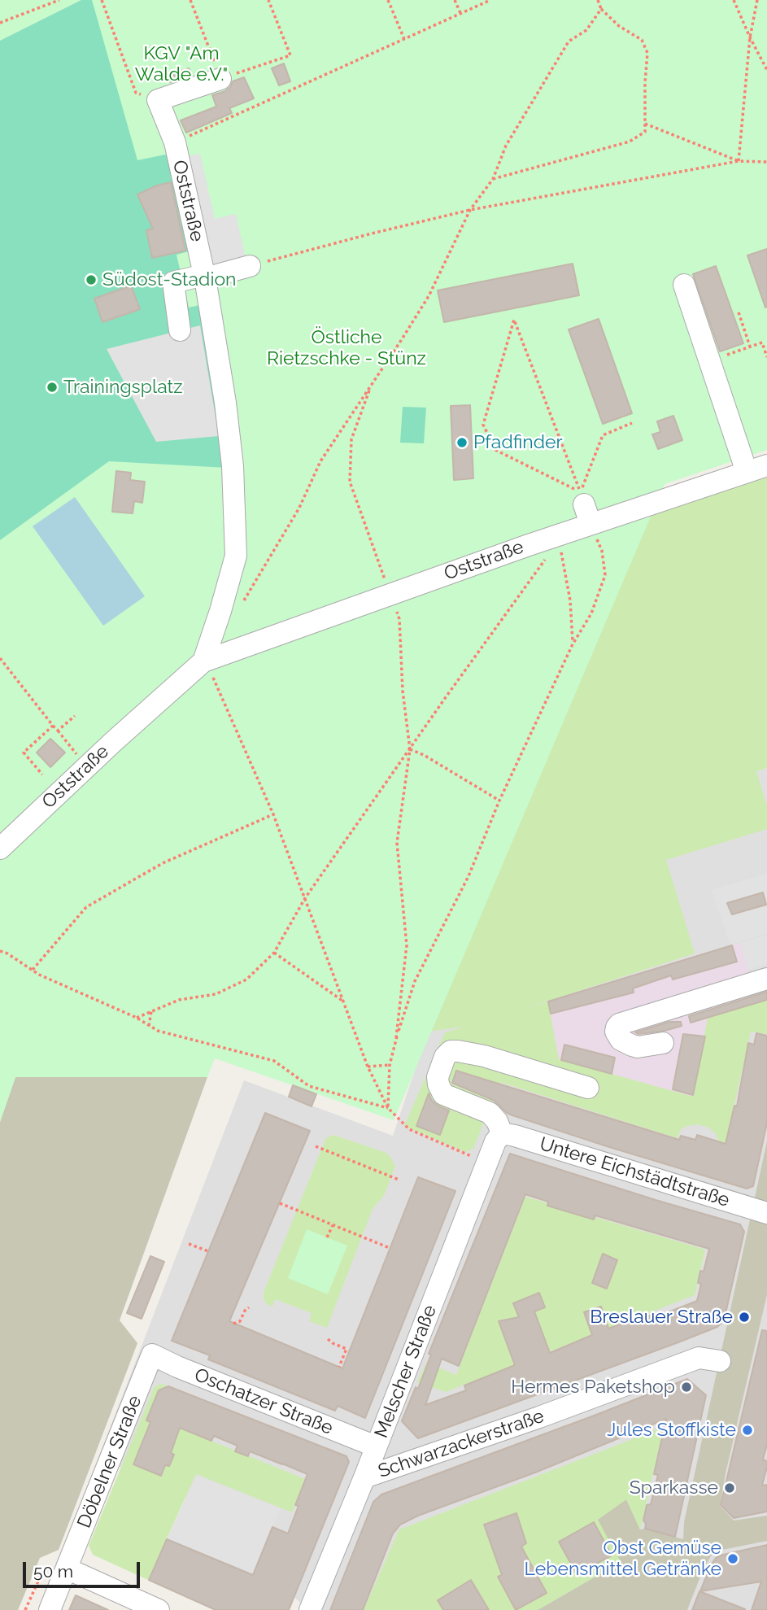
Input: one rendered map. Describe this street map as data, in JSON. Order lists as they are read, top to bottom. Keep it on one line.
{"streets":{"street":["Oststraße","Untere Eichstädtstraße","Melscher Straße","Oschatzer Straße","Schwarzackerstraße","Döbelner Straße"]},"crossings":[["Untere Eichstädtstraße","Melscher Straße"],["Melscher Straße","Oschatzer Straße"],["Melscher Straße","Schwarzackerstraße"],["Oschatzer Straße","Döbelner Straße"]],"parks":["KGV \"Am Walde e.V.\"","Östliche Rietzschke - Stünz"],"places":["Südost-Stadion","Trainingsplatz","Pfadfinder","Breslauer Straße","Hermes Paketshop","Jules Stoffkiste","Sparkasse","Obst Gemüse Lebensmittel Getränke"],"scale_bar":"50 m"}
